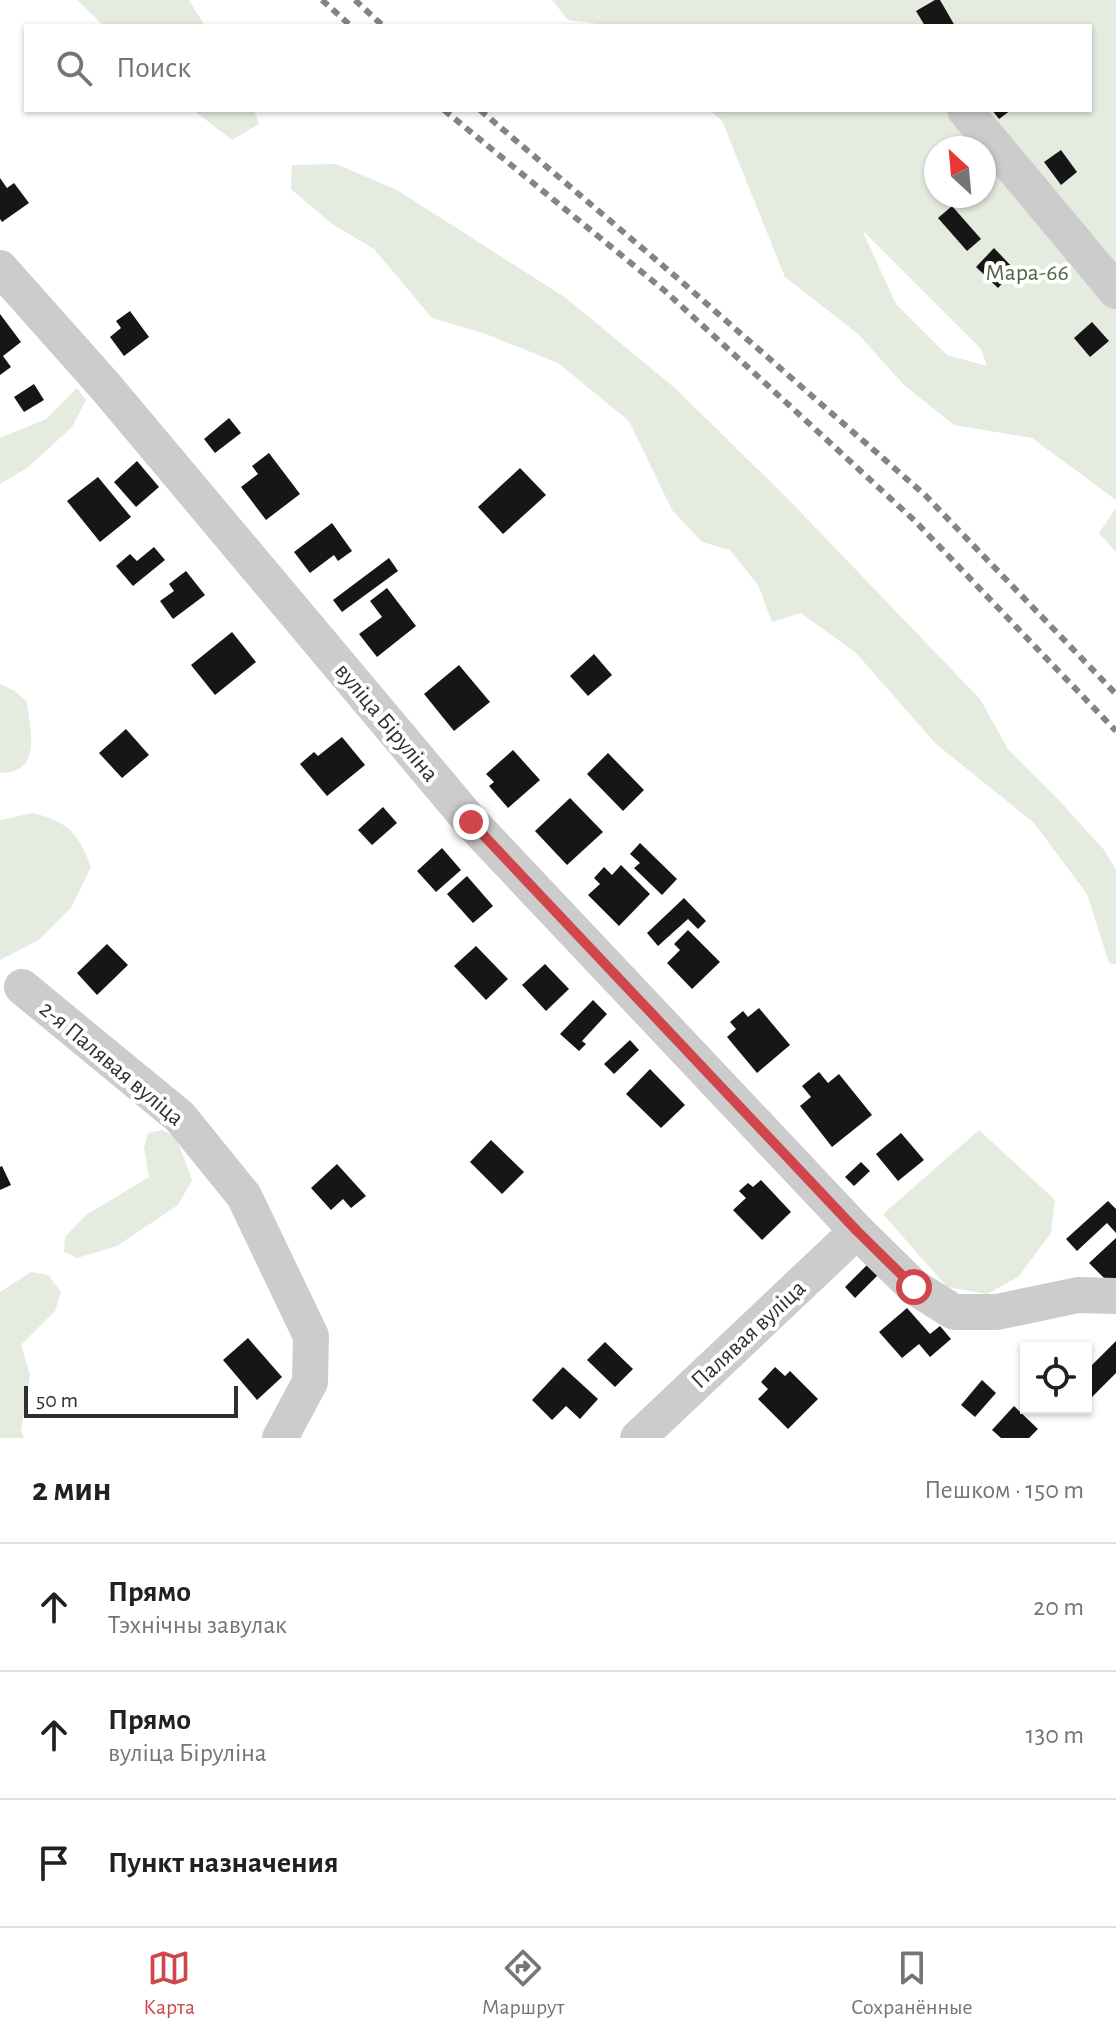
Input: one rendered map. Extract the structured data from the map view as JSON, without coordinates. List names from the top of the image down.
{
  "streets": {
    "street": ["вуліца Біруліна", "2-я Палявая вуліца", "Палявая вуліца"]
  },
  "crossings": [
    ["вуліца Біруліна", "Палявая вуліца"]
  ],
  "parks": ["Мара-66"],
  "scale_bar": "50 m",
  "north": "top left",
  "page": {
    "search": "Поиск",
    "scale": "50 m",
    "heading": ["2 мин", "Пешком · 150 m"],
    "list": [
      ["Прямо", "Тэхнічны завулак", "20 m"],
      ["Прямо", "вуліца Біруліна", "130 m"],
      "Пункт назначения"
    ],
    "nav": ["Карта", "Маршрут", "Сохранённые"]
  }
}
